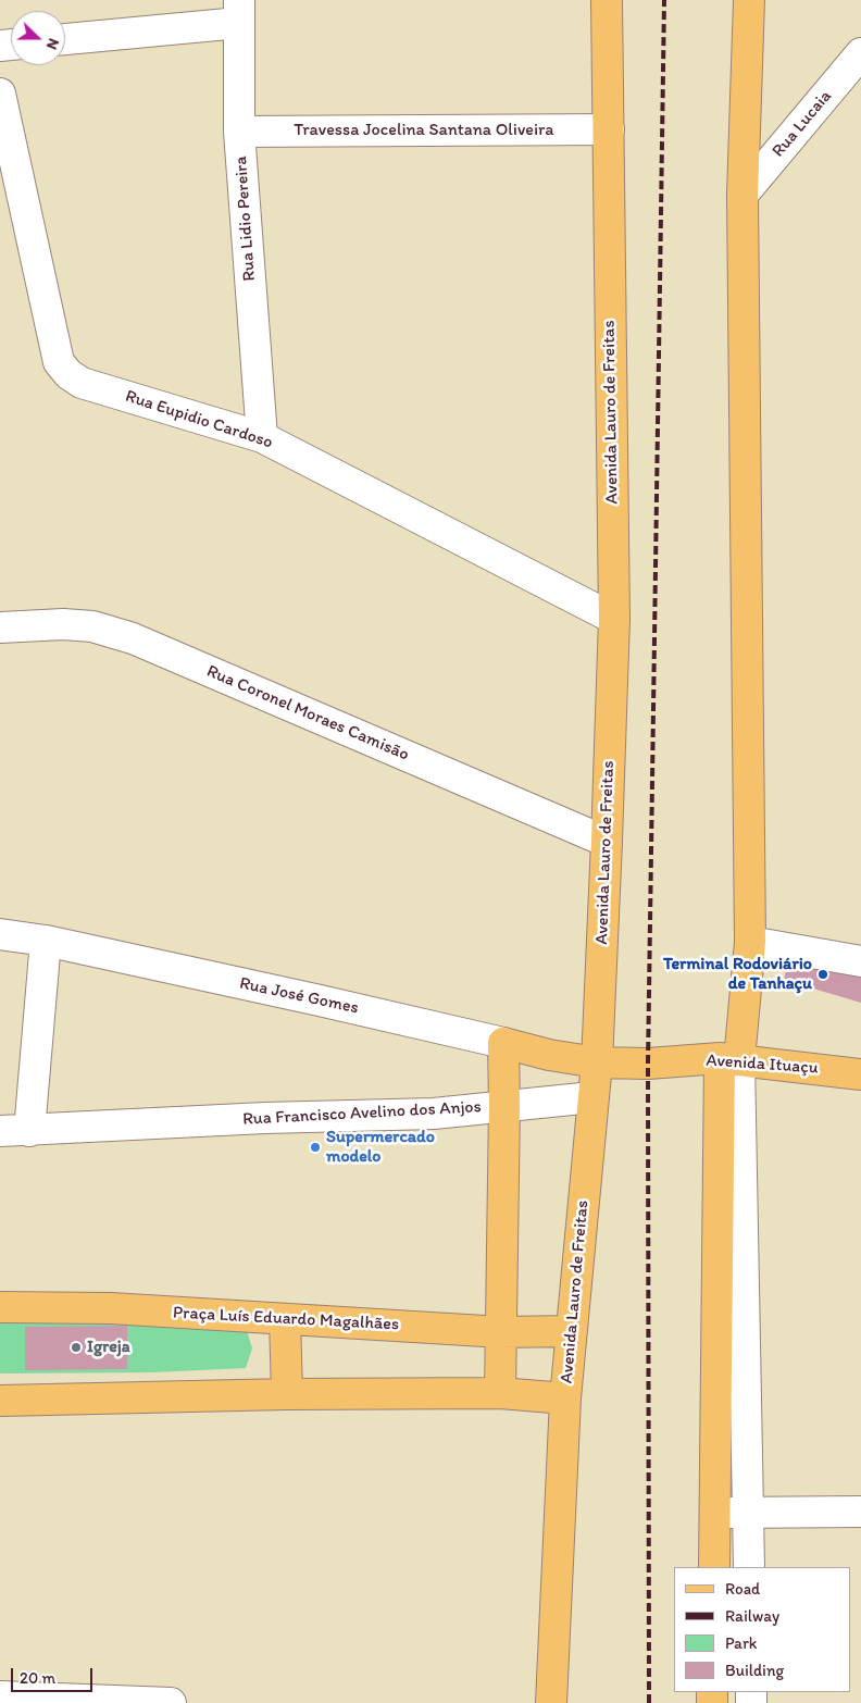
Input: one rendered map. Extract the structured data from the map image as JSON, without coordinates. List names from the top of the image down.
{
  "streets": {
    "main road": [
      "Avenida Lauro de Freitas",
      "Rua José Gomes",
      "Avenida Ituaçu",
      "Praça Luís Eduardo Magalhães"
    ],
    "street": [
      "Rua Lucaia",
      "Travessa Jocelina Santana Oliveira",
      "Rua Lidio Pereira",
      "Rua Eupidio Cardoso",
      "Rua Coronel Moraes Camisão",
      "Rua Francisco Avelino dos Anjos"
    ]
  },
  "crossings": [
    ["Travessa Jocelina Santana Oliveira", "Rua Lidio Pereira"],
    ["Travessa Jocelina Santana Oliveira", "Avenida Lauro de Freitas"],
    ["Rua Lidio Pereira", "Rua Eupidio Cardoso"],
    ["Avenida Lauro de Freitas", "Rua Eupidio Cardoso"],
    ["Avenida Lauro de Freitas", "Rua Coronel Moraes Camisão"],
    ["Avenida Lauro de Freitas", "Rua José Gomes"],
    ["Avenida Lauro de Freitas", "Avenida Ituaçu"],
    ["Avenida Lauro de Freitas", "Rua Francisco Avelino dos Anjos"],
    ["Avenida Lauro de Freitas", "Praça Luís Eduardo Magalhães"],
    ["Rua José Gomes", "Avenida Ituaçu"]
  ],
  "places": ["Terminal Rodoviário de Tanhaçu", "Supermercado modelo", "Igreja"],
  "legend": [
    "Road",
    "Railway",
    "Park",
    "Building"
  ],
  "scale_bar": "20 m",
  "north": "right"
}
